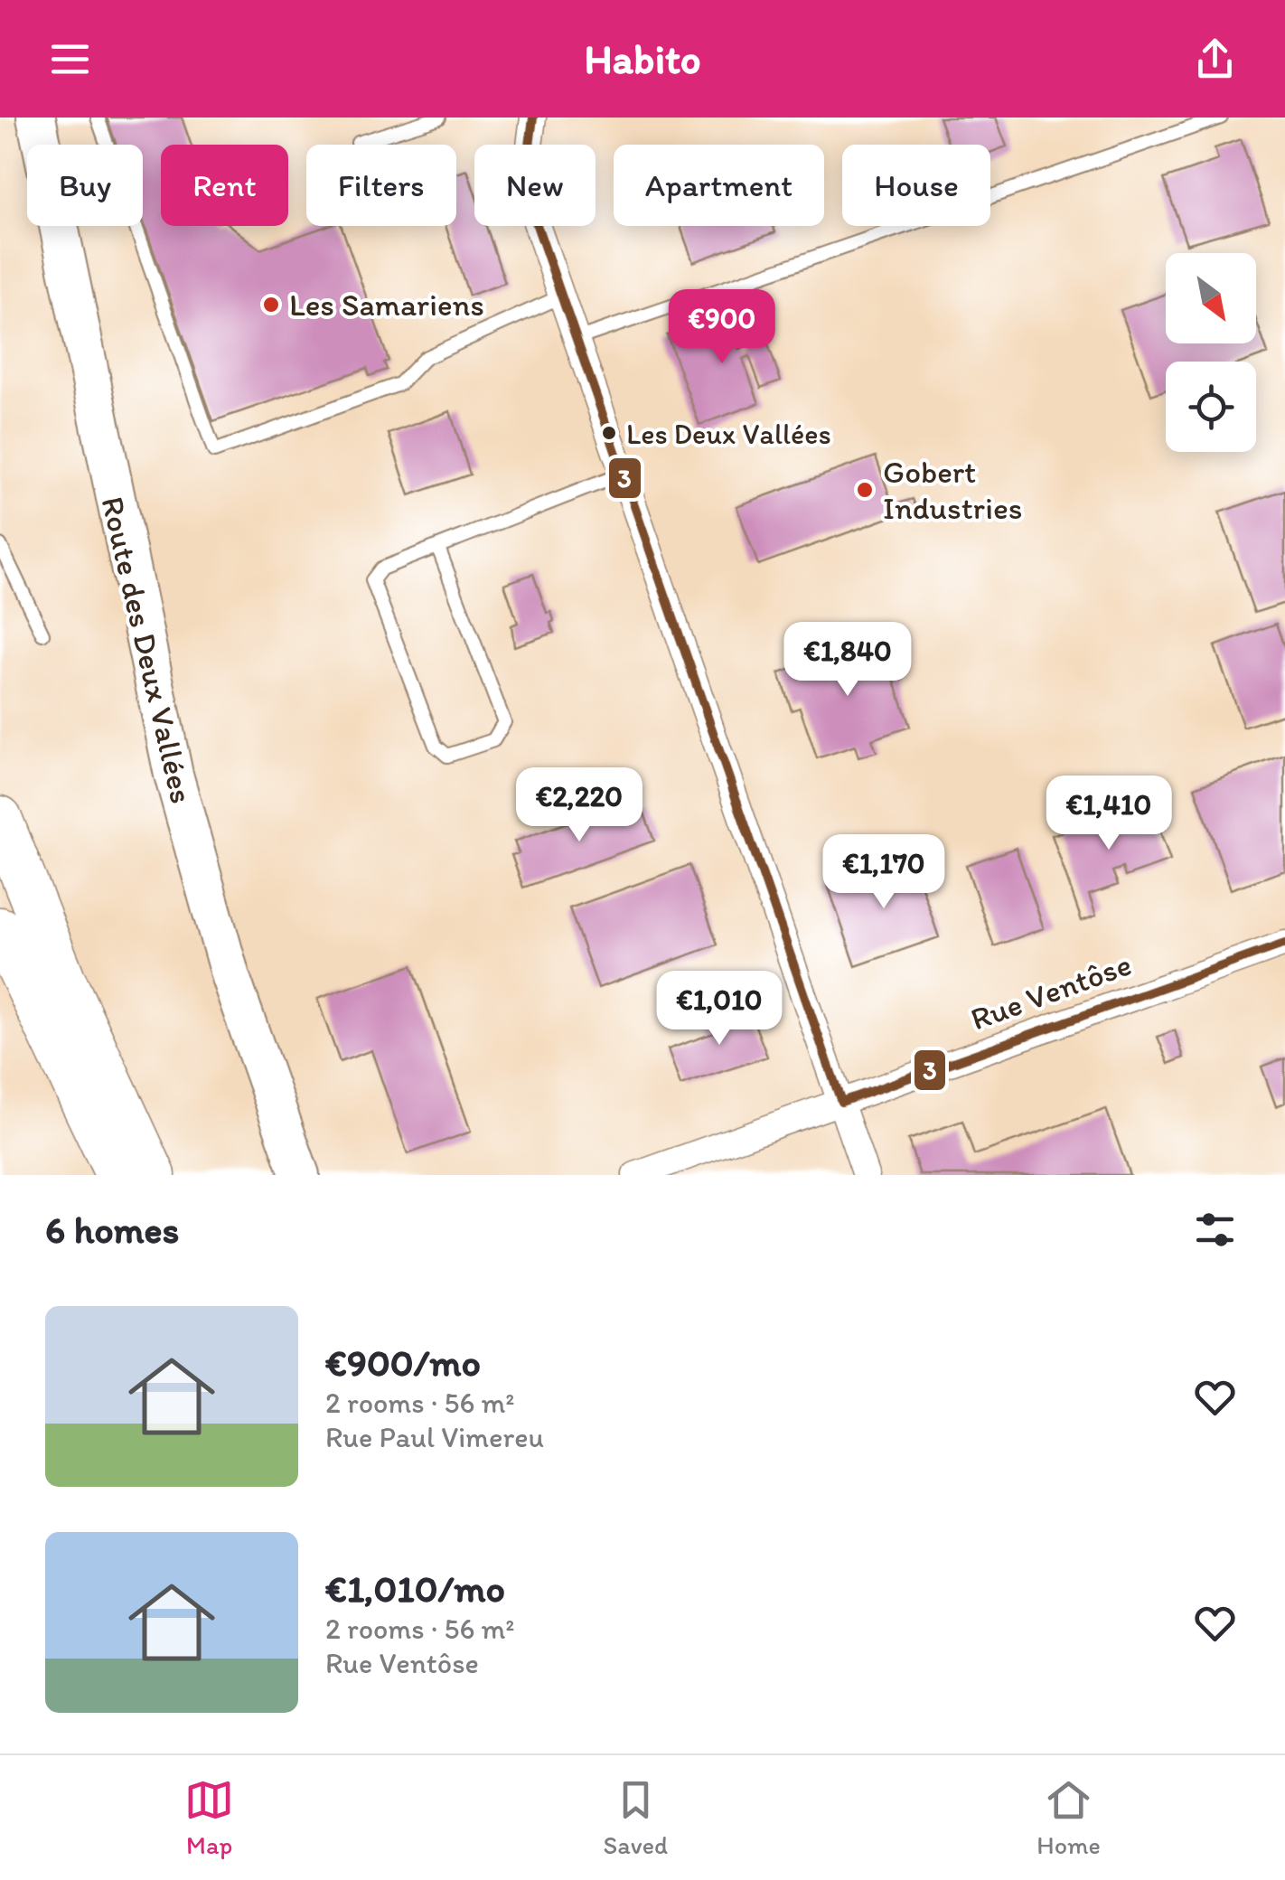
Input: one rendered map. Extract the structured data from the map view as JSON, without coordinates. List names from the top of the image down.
{
  "streets": {
    "main road": ["Route des Deux Vallées"],
    "street": ["Rue Ventôse"]
  },
  "places": ["Les Samariens", "Les Deux Vallées", "Gobert Industries"],
  "lines": ["transit line 3"],
  "north": "bottom right",
  "page": {
    "header": "Habito",
    "chip": [
      "Buy",
      "Rent",
      "Filters",
      "New",
      "Apartment",
      "House"
    ],
    "price": [
      "€900",
      "€1,840",
      "€2,220",
      "€1,410",
      "€1,170",
      "€1,010"
    ],
    "heading": "6 homes",
    "list": [
      {
        "name": "€900/mo",
        "note": "2 rooms · 56 m² · Rue Paul Vimereu"
      },
      {
        "name": "€1,010/mo",
        "note": "2 rooms · 56 m² · Rue Ventôse"
      }
    ],
    "tabs": ["Map", "Saved", "Home"]
  }
}
